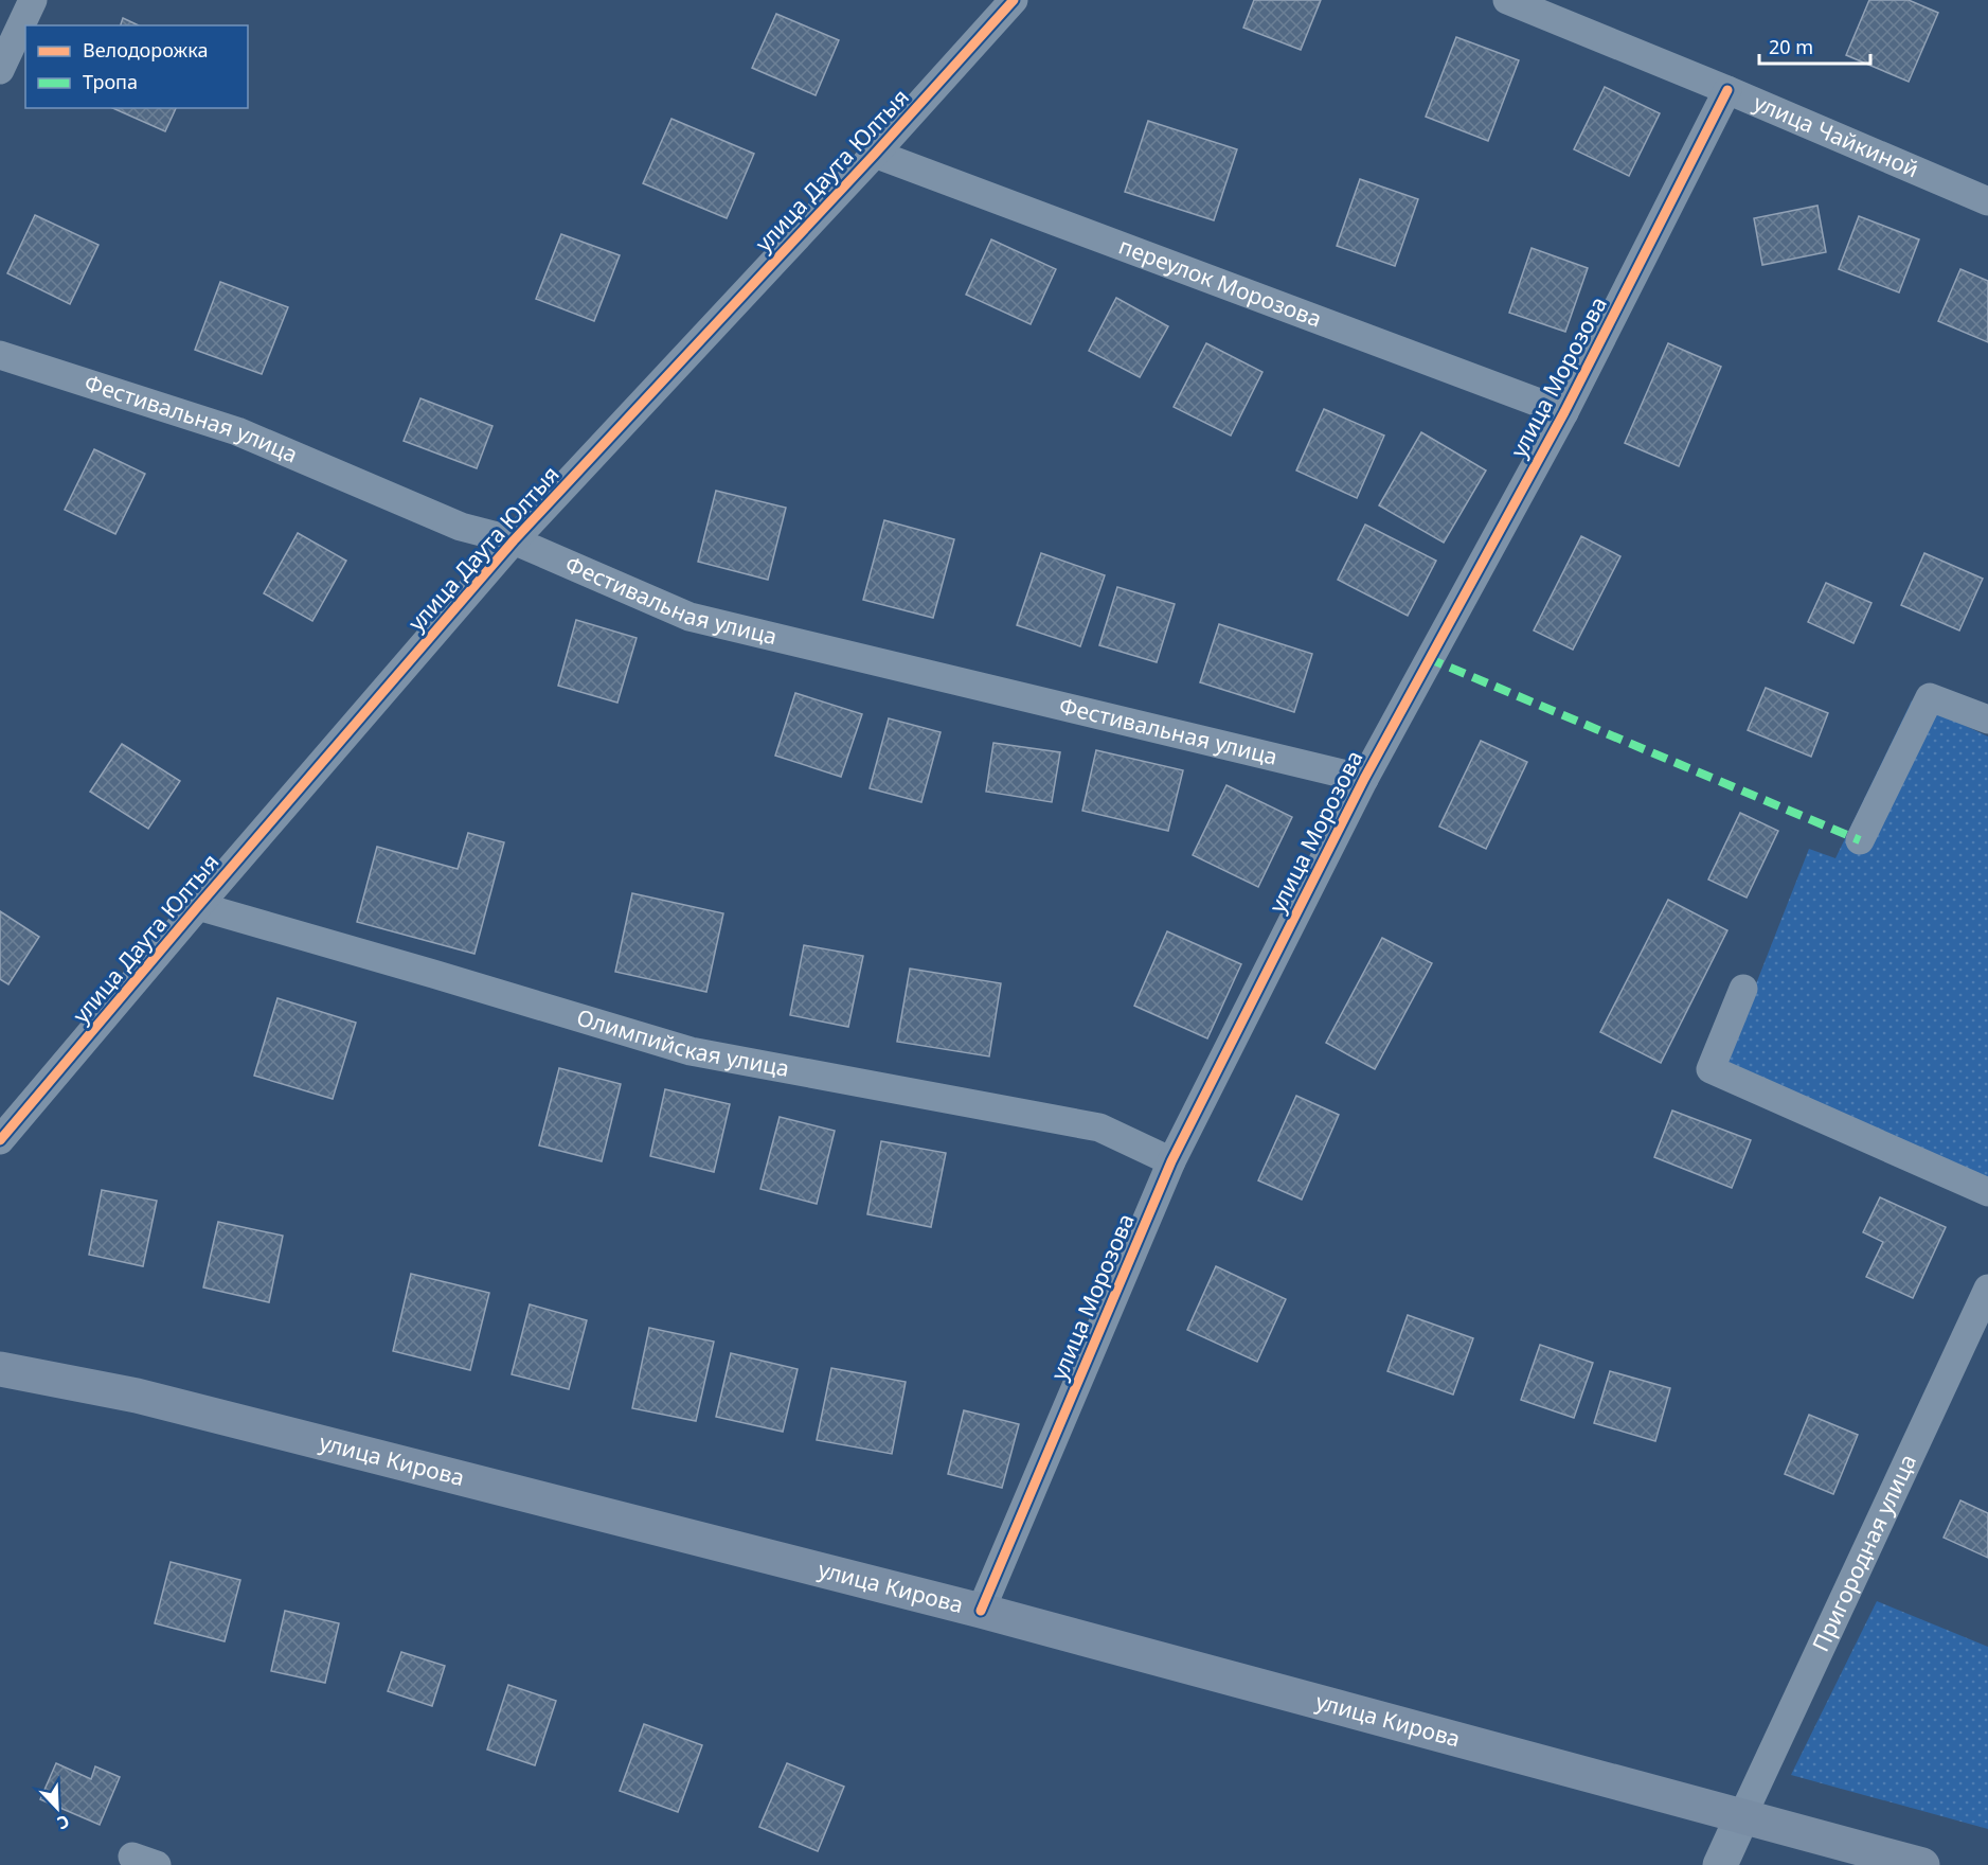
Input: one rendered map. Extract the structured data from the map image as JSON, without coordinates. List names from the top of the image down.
{
  "streets": {
    "main road": ["улица Кирова"],
    "street": [
      "улица Чайкиной",
      "улица Даута Юлтыя",
      "переулок Морозова",
      "улица Морозова",
      "Фестивальная улица",
      "Олимпийская улица",
      "Пригородная улица"
    ]
  },
  "crossings": [
    ["улица Чайкиной", "улица Морозова"],
    ["улица Даута Юлтыя", "переулок Морозова"],
    ["улица Даута Юлтыя", "Фестивальная улица"],
    ["улица Даута Юлтыя", "Олимпийская улица"],
    ["переулок Морозова", "улица Морозова"],
    ["улица Морозова", "Фестивальная улица"],
    ["улица Морозова", "Олимпийская улица"],
    ["улица Морозова", "улица Кирова"],
    ["улица Кирова", "Пригородная улица"]
  ],
  "legend": ["Велодорожка", "Тропа"],
  "scale_bar": "20 m",
  "north": "bottom right"
}
